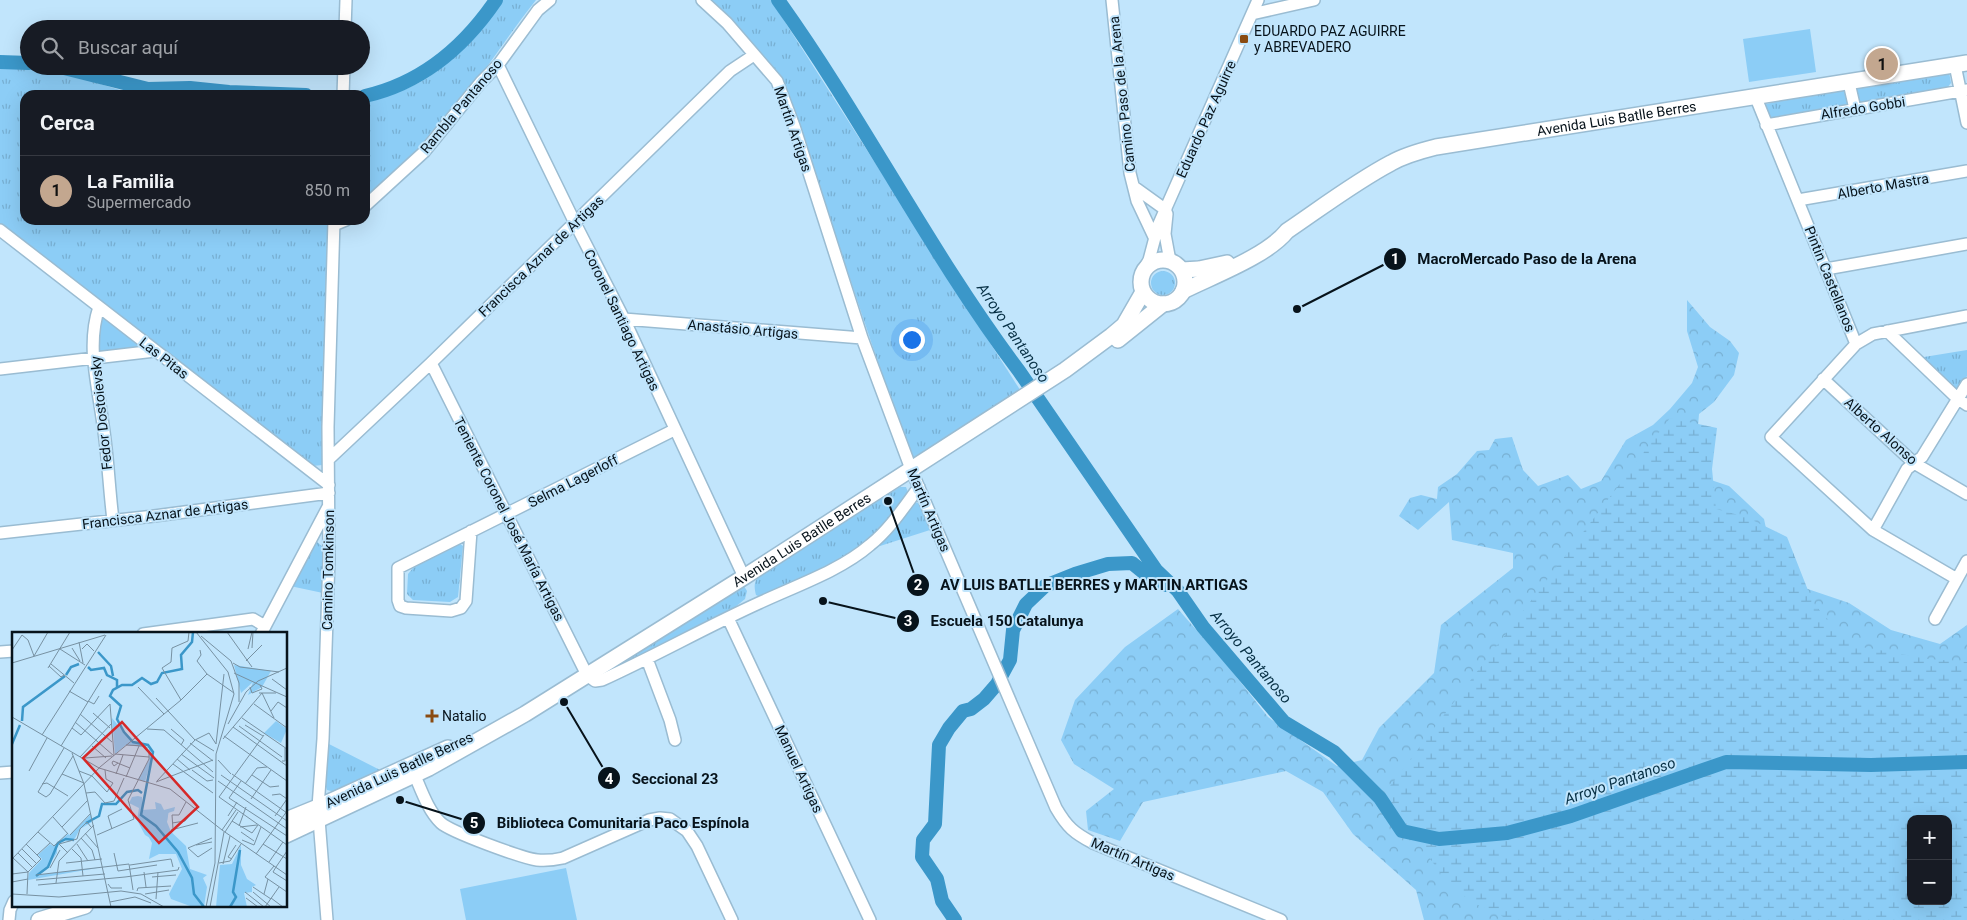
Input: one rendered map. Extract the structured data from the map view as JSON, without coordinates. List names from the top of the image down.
{
  "streets": {
    "main road": ["Avenida Luis Batlle Berres"],
    "street": [
      "Camino Paso de la Arena",
      "Rambla Pantanoso",
      "Alfredo Gobbi",
      "Eduardo Paz Aguirre",
      "Martín Artigas",
      "Alberto Mastra",
      "Francisca Aznar de Artigas",
      "Pintin Castellanos",
      "Coronel Santiago Artigas",
      "Anastásio Artigas",
      "Las Pitas",
      "Fedor Dostoievsky",
      "Alberto Alonso",
      "Selma Lagerloff",
      "Teniente Coronel José María Artigas",
      "Camino Tomkinson",
      "Manuel Artigas"
    ]
  },
  "crossings": [
    ["Camino Paso de la Arena", "Eduardo Paz Aguirre"],
    ["Rambla Pantanoso", "Coronel Santiago Artigas"],
    ["Alfredo Gobbi", "Pintin Castellanos"],
    ["Avenida Luis Batlle Berres", "Martín Artigas"],
    ["Avenida Luis Batlle Berres", "Pintin Castellanos"],
    ["Avenida Luis Batlle Berres", "Coronel Santiago Artigas"],
    ["Avenida Luis Batlle Berres", "Teniente Coronel José María Artigas"],
    ["Avenida Luis Batlle Berres", "Camino Tomkinson"],
    ["Avenida Luis Batlle Berres", "Manuel Artigas"],
    ["Martín Artigas", "Francisca Aznar de Artigas"],
    ["Martín Artigas", "Anastásio Artigas"],
    ["Alberto Mastra", "Pintin Castellanos"],
    ["Francisca Aznar de Artigas", "Coronel Santiago Artigas"],
    ["Francisca Aznar de Artigas", "Las Pitas"],
    ["Francisca Aznar de Artigas", "Fedor Dostoievsky"],
    ["Francisca Aznar de Artigas", "Teniente Coronel José María Artigas"],
    ["Francisca Aznar de Artigas", "Camino Tomkinson"],
    ["Pintin Castellanos", "Alberto Alonso"],
    ["Coronel Santiago Artigas", "Anastásio Artigas"],
    ["Coronel Santiago Artigas", "Selma Lagerloff"],
    ["Las Pitas", "Fedor Dostoievsky"],
    ["Las Pitas", "Camino Tomkinson"],
    ["Selma Lagerloff", "Teniente Coronel José María Artigas"]
  ],
  "water": ["Arroyo Pantanoso"],
  "places": {
    "transit": ["EDUARDO PAZ AGUIRRE y ABREVADERO"],
    "other": [
      "MacroMercado Paso de la Arena",
      "AV LUIS BATLLE BERRES y MARTIN ARTIGAS",
      "Escuela 150 Catalunya",
      "Seccional 23",
      "Biblioteca Comunitaria Paco Espínola"
    ],
    "health": ["Natalio"]
  },
  "page": {
    "search": "Buscar aquí",
    "pins": "1",
    "heading": "Cerca",
    "list": [
      {
        "mark": "1",
        "name": "La Familia",
        "note": "Supermercado",
        "value": "850 m"
      }
    ],
    "map_buttons": ["+", "−"]
  }
}
